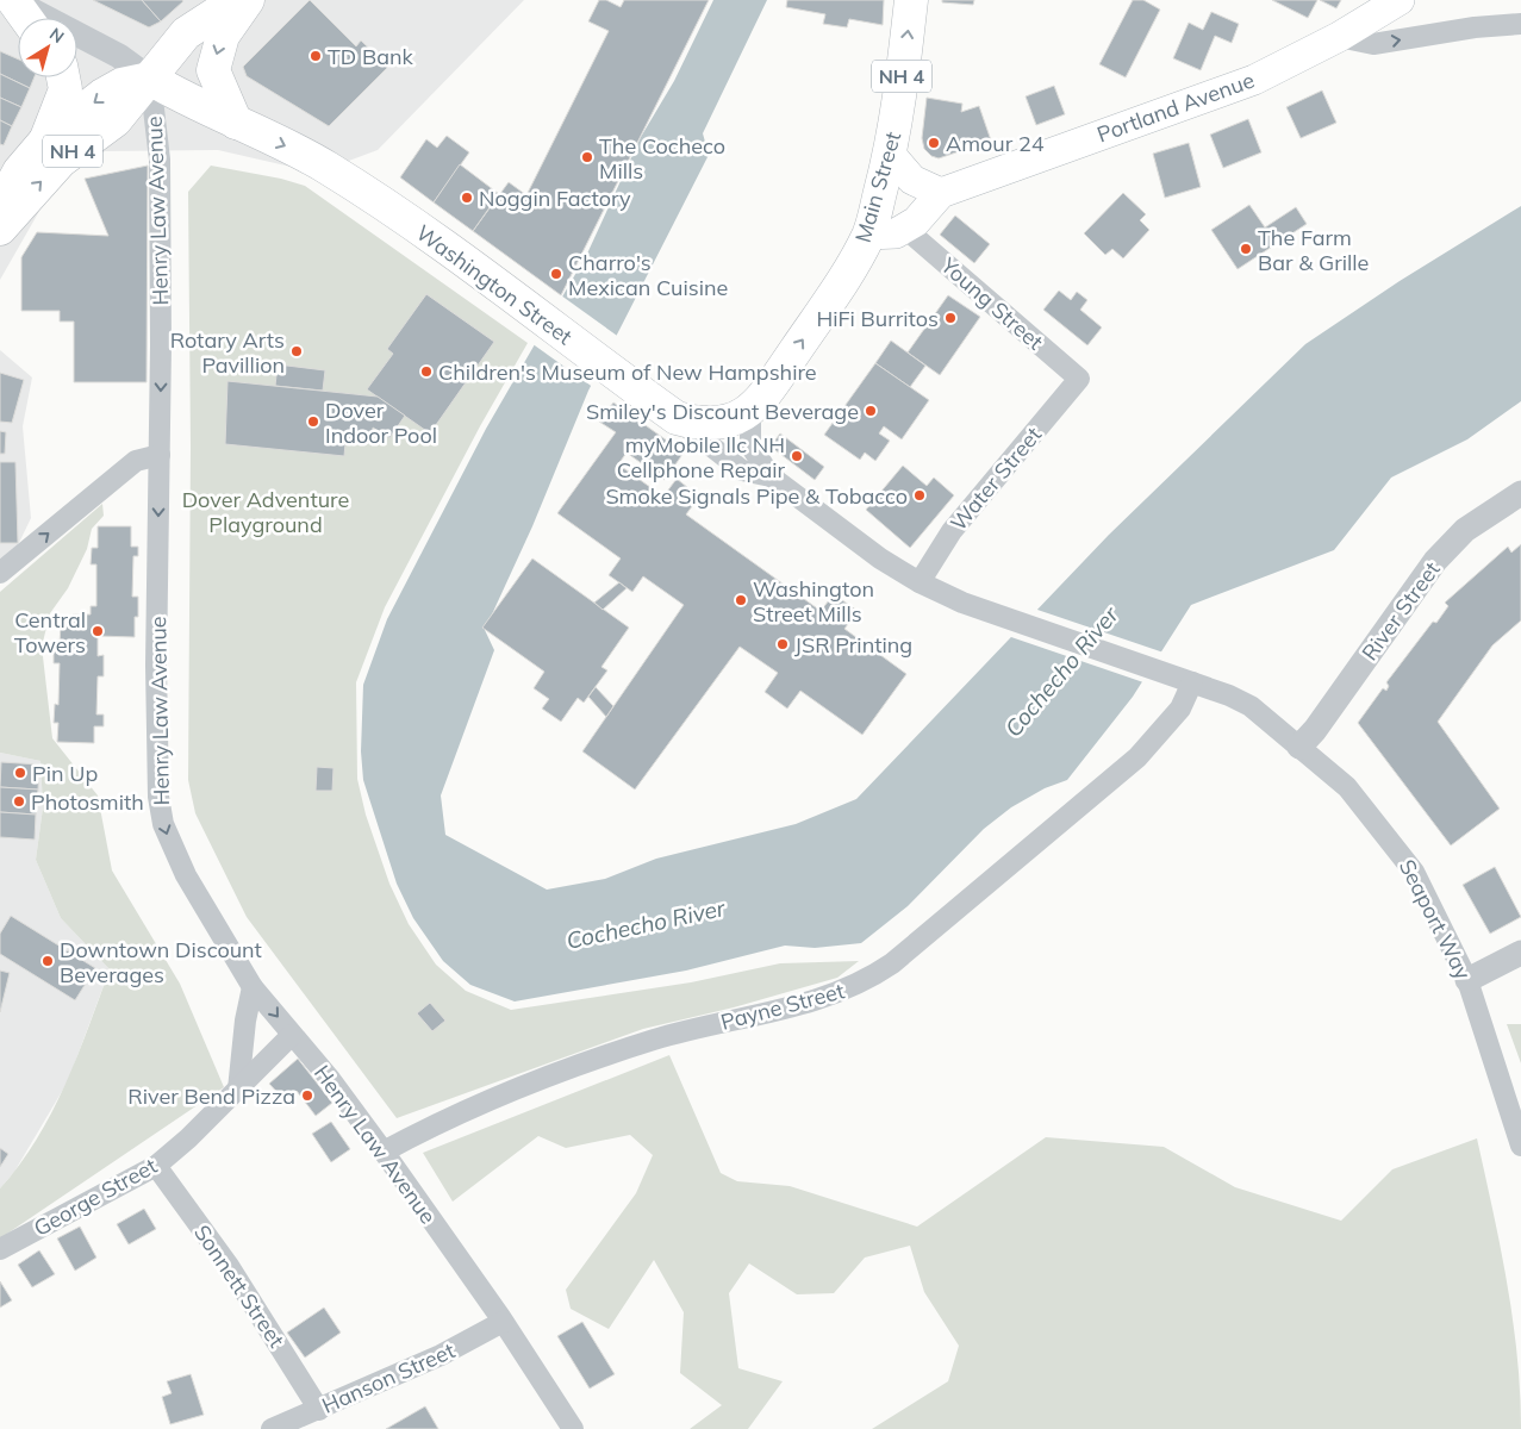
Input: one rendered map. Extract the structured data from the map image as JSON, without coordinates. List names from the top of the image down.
{
  "streets": {
    "main road": [
      "NH 4",
      "Portland Avenue",
      "Main Street",
      "Washington Street"
    ],
    "street": [
      "Henry Law Avenue",
      "Young Street",
      "Water Street",
      "River Street",
      "Seaport Way",
      "Payne Street",
      "George Street",
      "Sonnett Street",
      "Hanson Street"
    ]
  },
  "crossings": [
    ["NH 4", "Henry Law Avenue"],
    ["NH 4", "Washington Street"],
    ["Portland Avenue", "Young Street"],
    ["Henry Law Avenue", "Washington Street"],
    ["Henry Law Avenue", "Payne Street"],
    ["Henry Law Avenue", "George Street"],
    ["Henry Law Avenue", "Hanson Street"],
    ["Washington Street", "Water Street"],
    ["Washington Street", "Seaport Way"],
    ["Washington Street", "Payne Street"],
    ["Young Street", "Water Street"],
    ["River Street", "Seaport Way"],
    ["Seaport Way", "Payne Street"],
    ["George Street", "Sonnett Street"],
    ["Sonnett Street", "Hanson Street"]
  ],
  "one_way": ["Main Street", "Henry Law Avenue", "Washington Street"],
  "water": ["Cochecho River"],
  "parks": ["Dover Adventure Playground"],
  "places": [
    "TD Bank",
    "Amour 24",
    "The Cocheco Mills",
    "Noggin Factory",
    "The Farm Bar & Grille",
    "Charro's Mexican Cuisine",
    "HiFi Burritos",
    "Rotary Arts Pavillion",
    "Children's Museum of New Hampshire",
    "Smiley's Discount Beverage",
    "Dover Indoor Pool",
    "myMobile llc NH Cellphone Repair",
    "Smoke Signals Pipe & Tobacco",
    "Washington Street Mills",
    "Central Towers",
    "JSR Printing",
    "Pin Up",
    "Photosmith",
    "Downtown Discount Beverages",
    "River Bend Pizza"
  ],
  "north": "top right"
}
